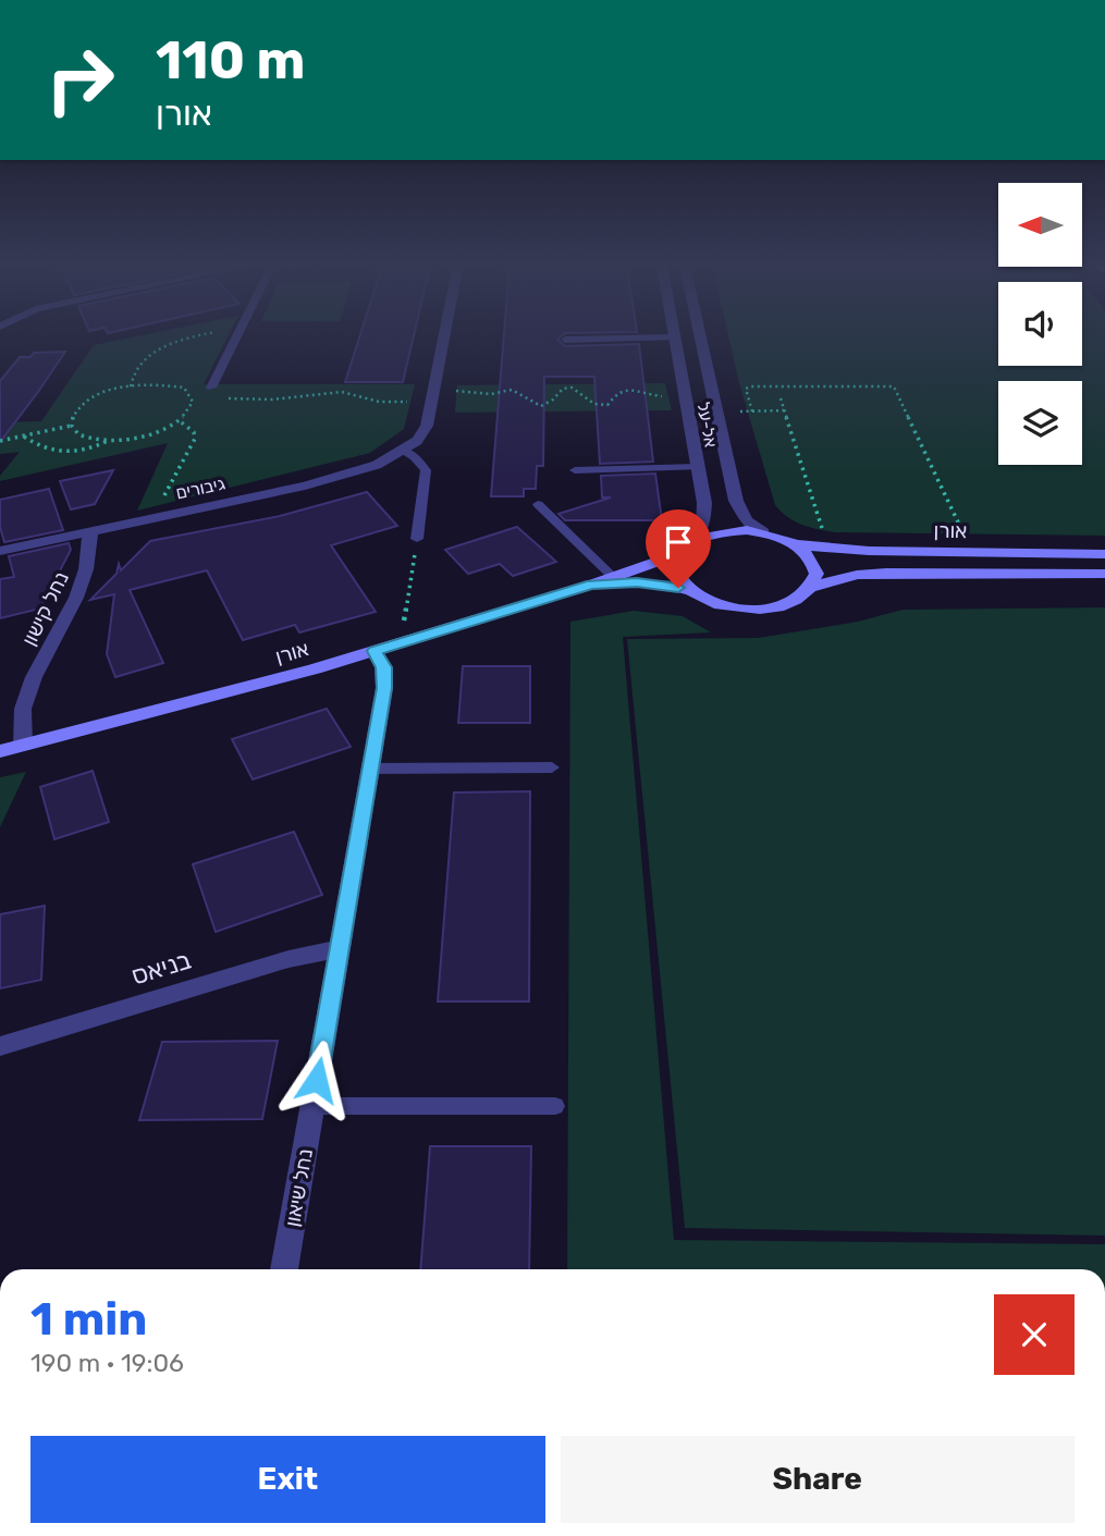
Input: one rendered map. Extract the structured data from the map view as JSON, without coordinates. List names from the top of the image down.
{
  "streets": {
    "street": [
      "אל-על",
      "גיבורים",
      "אורן",
      "נחל קישון",
      "בניאס",
      "נחל שיאון"
    ]
  },
  "crossings": [
    ["אל-על", "אורן"],
    ["גיבורים", "נחל קישון"],
    ["אורן", "נחל קישון"],
    ["אורן", "נחל שיאון"],
    ["בניאס", "נחל שיאון"]
  ],
  "north": "left",
  "page": {
    "turn": ["110 m", "אורן"],
    "heading": ["1 min", "190 m · 19:06"],
    "buttons": ["Exit", "Share"]
  }
}
